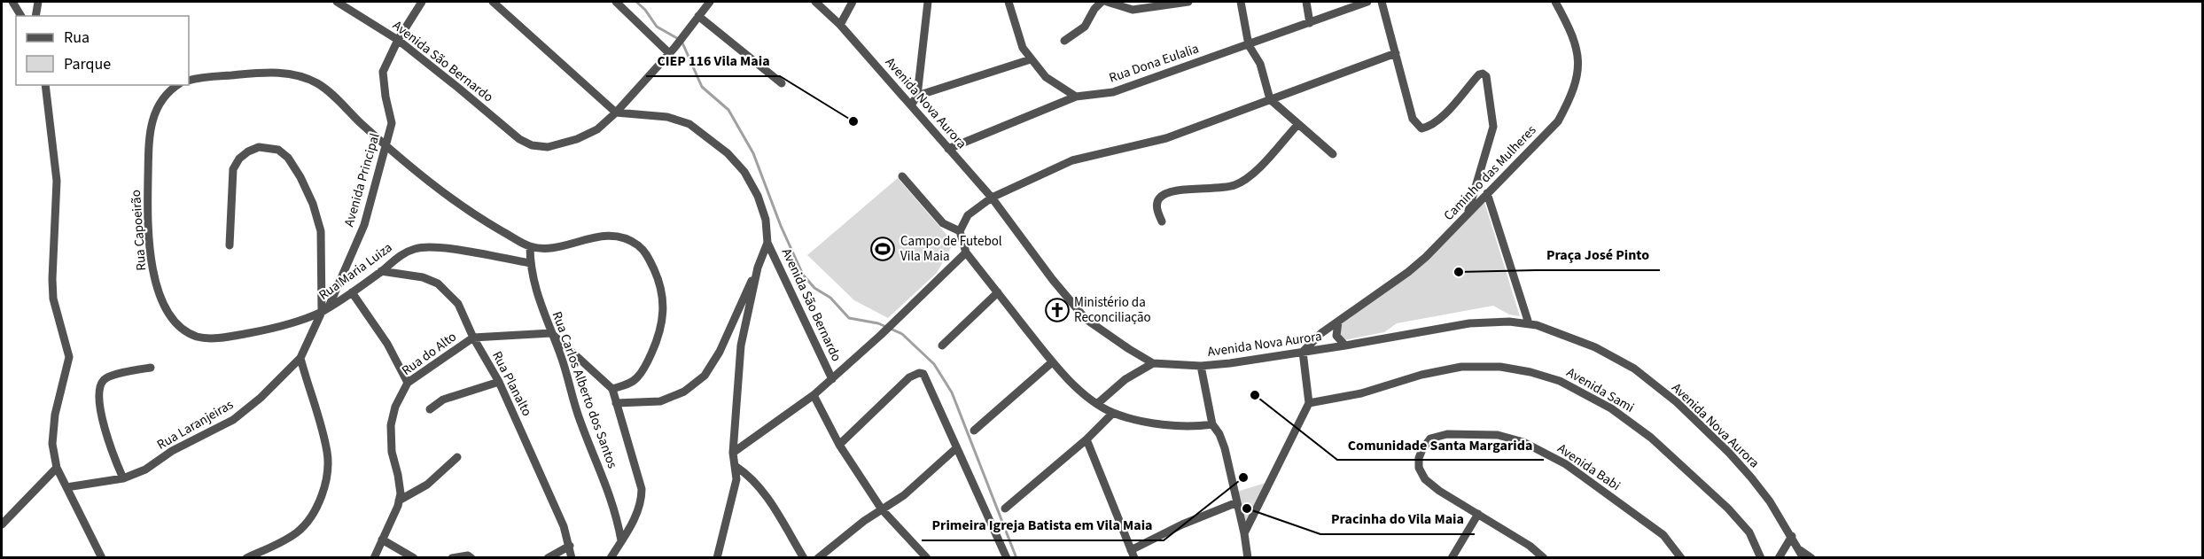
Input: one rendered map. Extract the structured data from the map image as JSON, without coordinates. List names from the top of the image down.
{
  "streets": {
    "street": [
      "Avenida São Bernardo",
      "Rua Dona Eulalia",
      "Avenida Nova Aurora",
      "Caminho das Mulheres",
      "Avenida Principal",
      "Rua Capoeirão",
      "Rua Maria Luiza",
      "Rua do Alto",
      "Rua Planalto",
      "Rua Carlos Alberto dos Santos",
      "Avenida Sami",
      "Rua Laranjeiras",
      "Avenida Babi"
    ]
  },
  "crossings": [
    ["Avenida São Bernardo", "Avenida Principal"],
    ["Rua Dona Eulalia", "Avenida Nova Aurora"],
    ["Avenida Nova Aurora", "Caminho das Mulheres"],
    ["Avenida Principal", "Rua Capoeirão"],
    ["Avenida Principal", "Rua Maria Luiza"],
    ["Avenida Principal", "Rua Laranjeiras"],
    ["Rua Capoeirão", "Rua Maria Luiza"],
    ["Rua Capoeirão", "Rua Laranjeiras"],
    ["Rua Maria Luiza", "Rua do Alto"],
    ["Rua Maria Luiza", "Rua Planalto"],
    ["Rua Maria Luiza", "Rua Carlos Alberto dos Santos"],
    ["Rua Maria Luiza", "Rua Laranjeiras"],
    ["Rua do Alto", "Rua Planalto"],
    ["Rua do Alto", "Rua Carlos Alberto dos Santos"]
  ],
  "places": {
    "other": [
      "CIEP 116 Vila Maia",
      "Praça José Pinto",
      "Comunidade Santa Margarida",
      "Primeira Igreja Batista em Vila Maia",
      "Pracinha do Vila Maia"
    ],
    "sports": ["Campo de Futebol Vila Maia"],
    "church": ["Ministério da Reconciliação"]
  },
  "legend": ["Rua", "Parque"]
}
